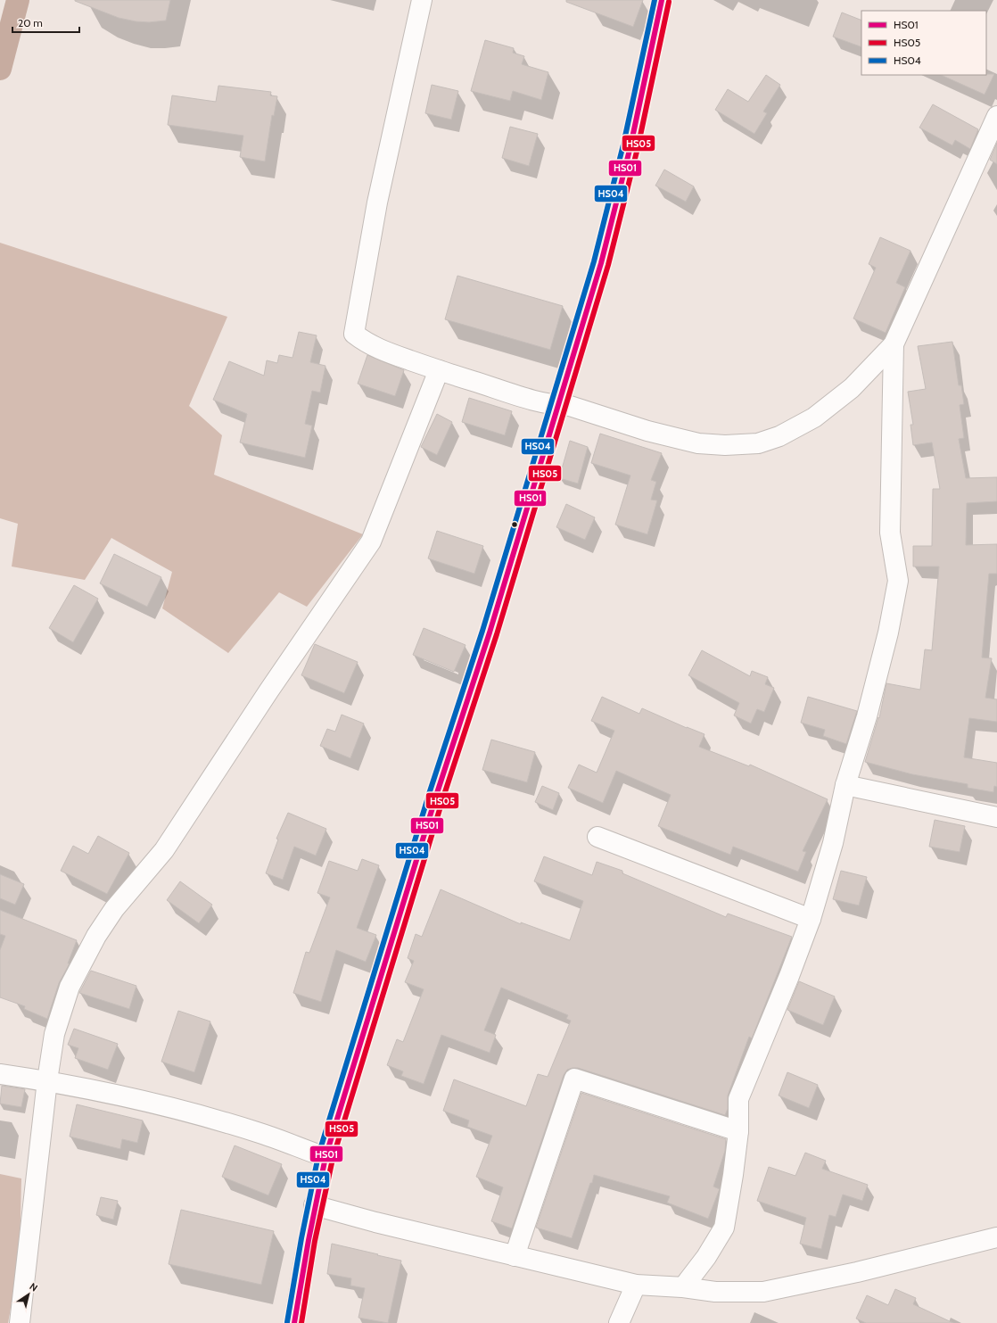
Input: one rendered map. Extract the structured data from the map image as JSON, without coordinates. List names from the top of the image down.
{
  "lines": ["transit line HS01", "transit line HS04", "transit line HS05"],
  "legend": ["HS01", "HS05", "HS04"],
  "scale_bar": "20 m",
  "north": "top right"
}
